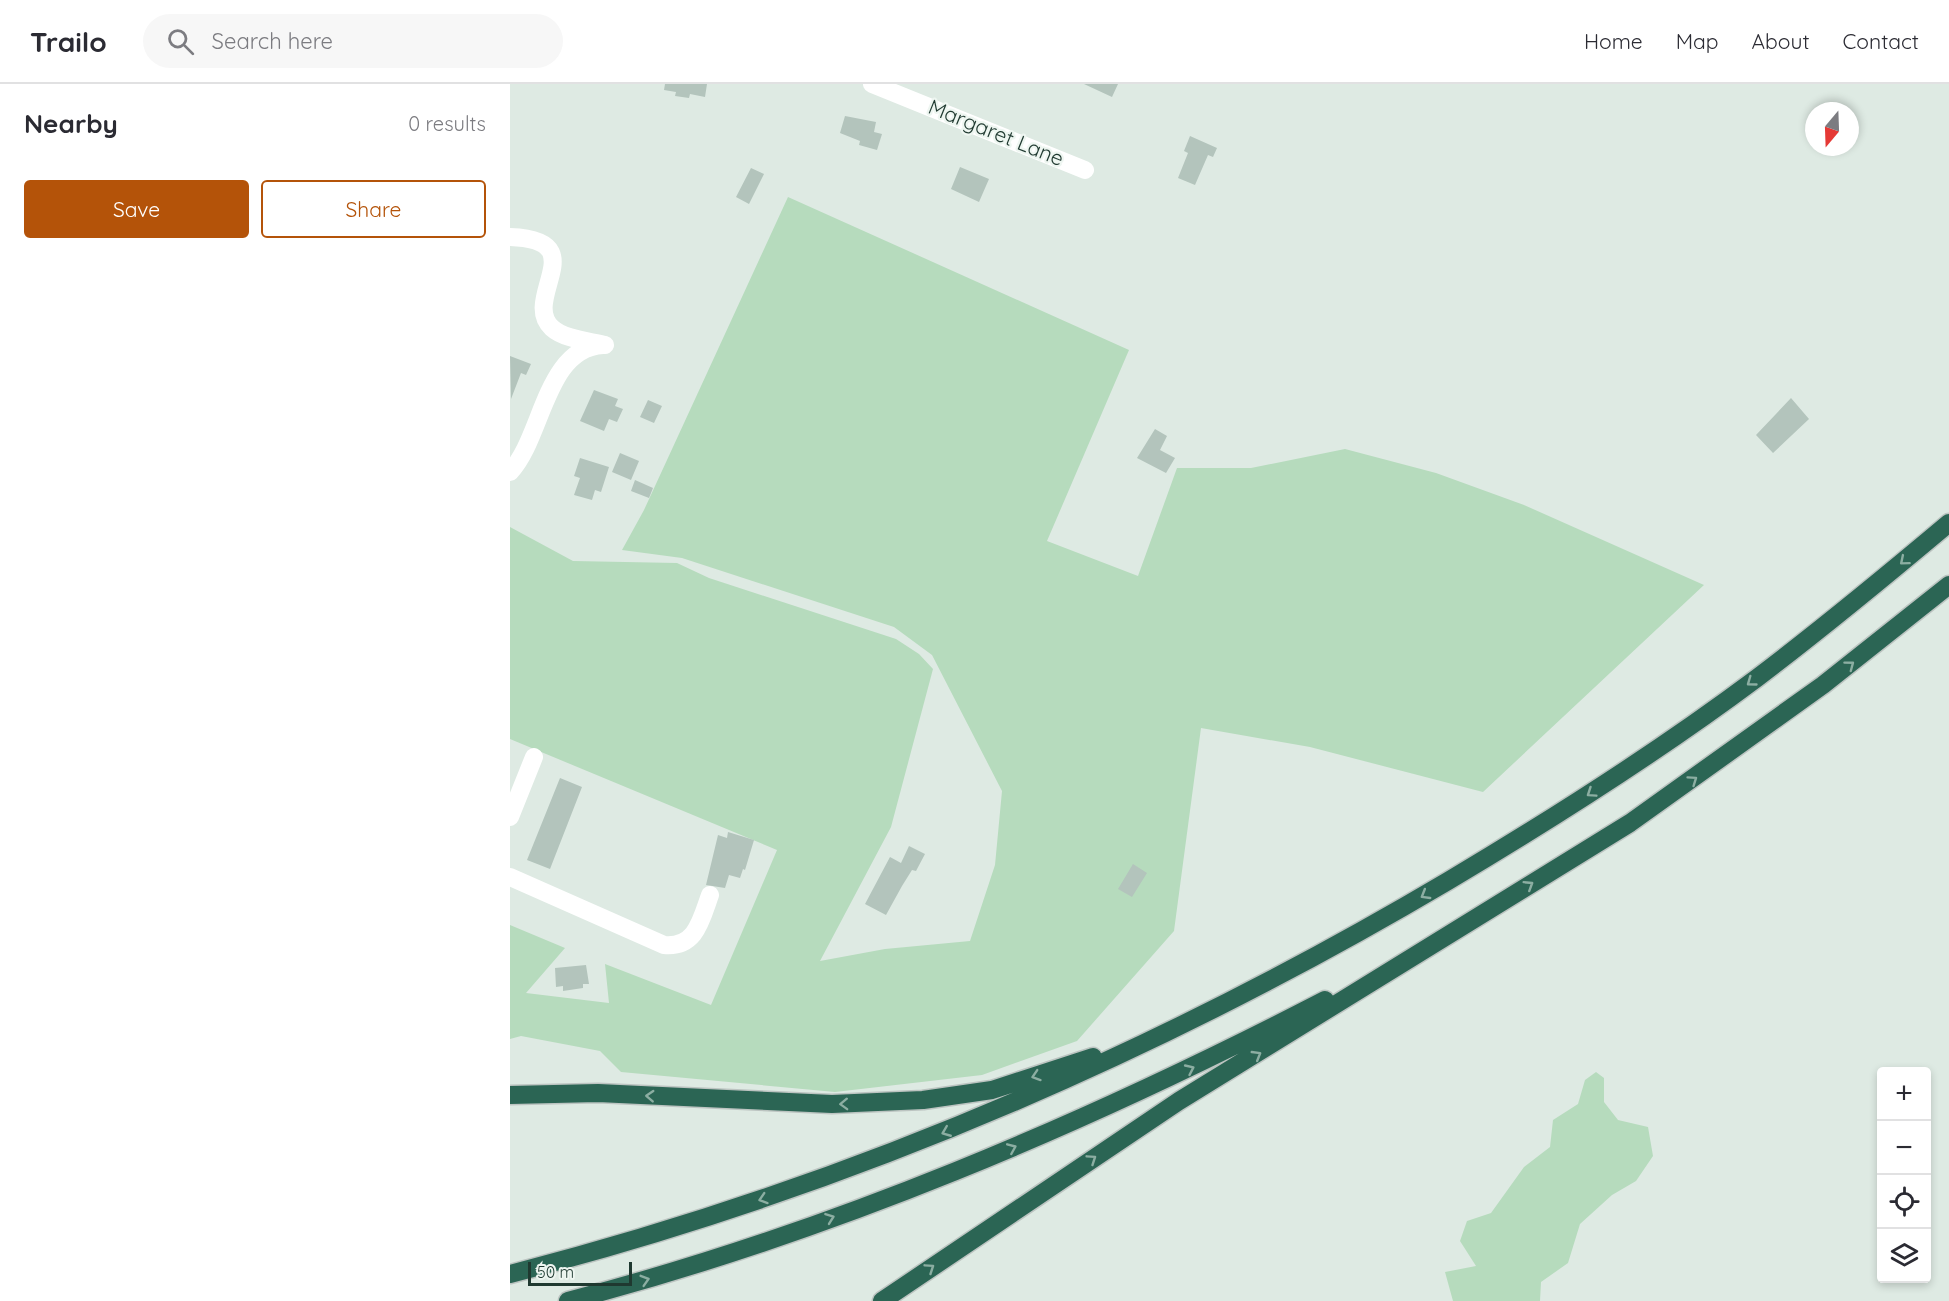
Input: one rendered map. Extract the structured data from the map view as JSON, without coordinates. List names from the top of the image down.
{
  "streets": {
    "street": ["Margaret Lane"]
  },
  "scale_bar": "50 m",
  "north": "bottom",
  "page": {
    "header": "Trailo",
    "search": "Search here",
    "nav": [
      "Home",
      "Map",
      "About",
      "Contact"
    ],
    "heading": ["Nearby", "0 results"],
    "buttons": ["Save", "Share"],
    "map_buttons": ["+", "−"],
    "scale": "50 m"
  }
}
